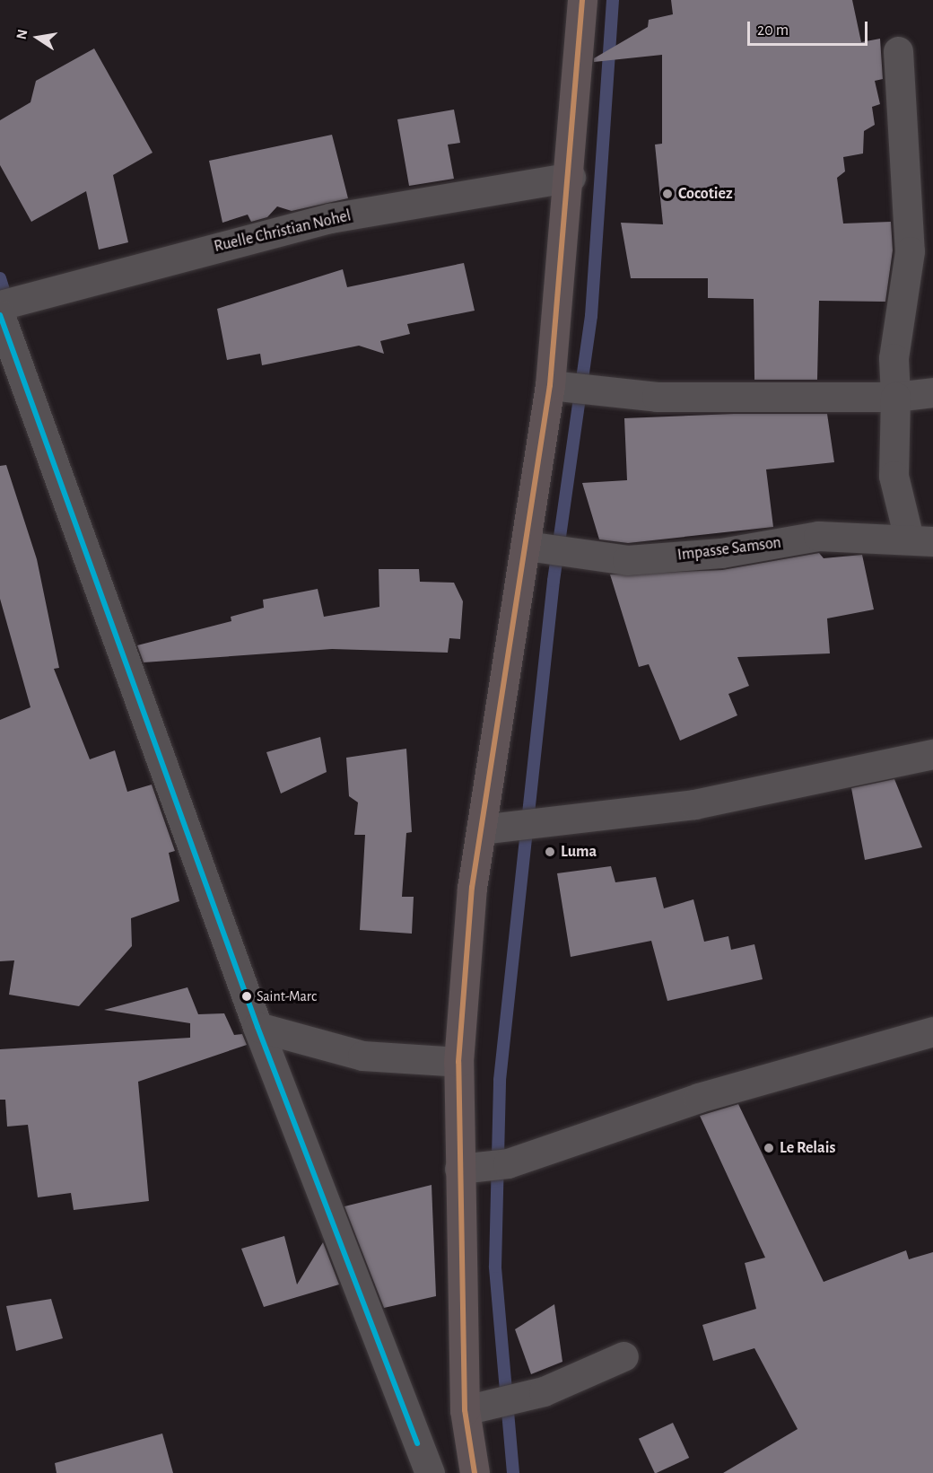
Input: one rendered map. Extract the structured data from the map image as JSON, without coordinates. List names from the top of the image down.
{
  "streets": {
    "street": ["Ruelle Christian Nohel", "Impasse Samson"]
  },
  "places": [
    "Cocotiez",
    "Luma",
    "Saint-Marc",
    "Le Relais"
  ],
  "scale_bar": "20 m",
  "north": "left"
}
